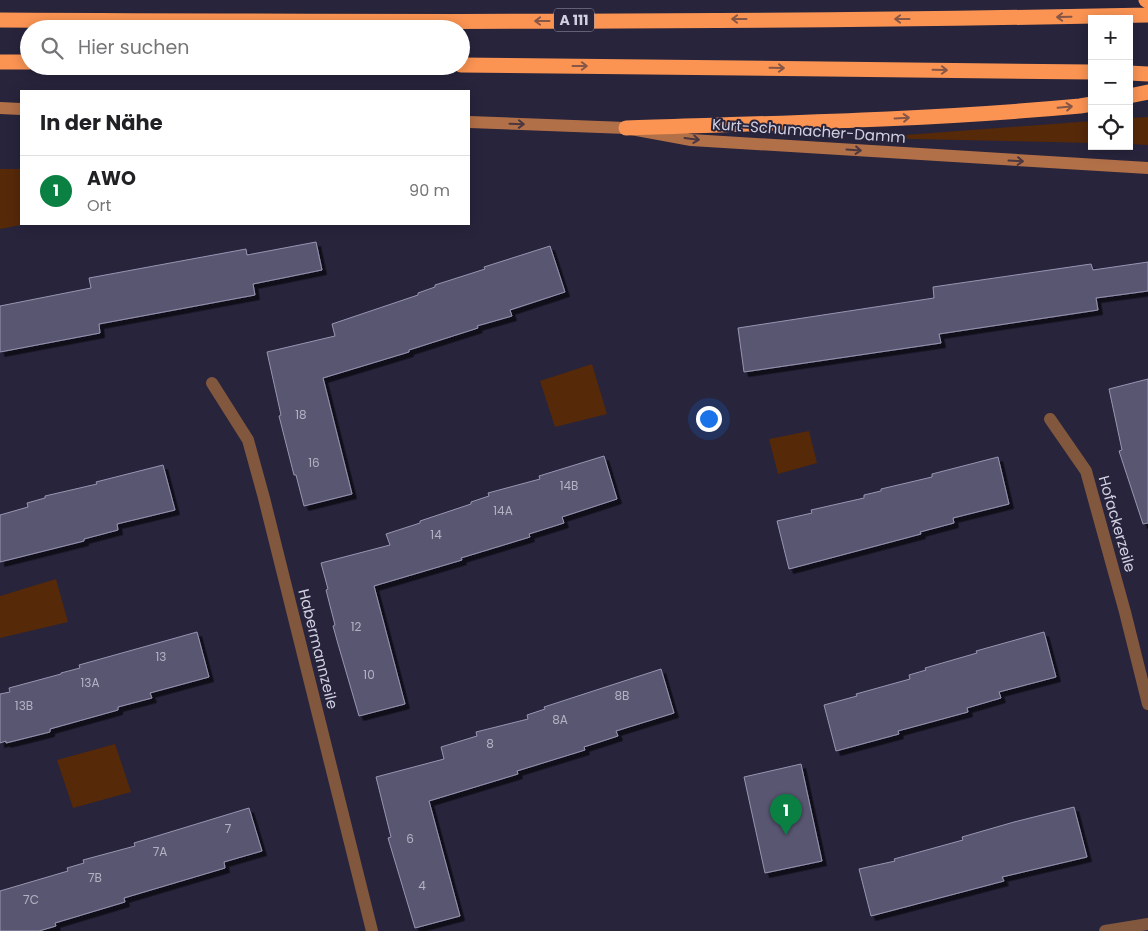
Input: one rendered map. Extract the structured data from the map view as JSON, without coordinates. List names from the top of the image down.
{
  "streets": {
    "highway": ["A 111"],
    "main road": ["Kurt-Schumacher-Damm"],
    "street": ["Hofackerzeile", "Habermannzeile"]
  },
  "one_way": ["Kurt-Schumacher-Damm"],
  "house_numbers": [
    "18",
    "16",
    "14B",
    "14A",
    "14",
    "12",
    "13",
    "10",
    "13A",
    "8B",
    "13B",
    "8A",
    "8",
    "7",
    "6",
    "7A",
    "7B",
    "4",
    "7C"
  ],
  "page": {
    "map_buttons": ["+", "−"],
    "search": "Hier suchen",
    "heading": "In der Nähe",
    "list": [
      {
        "mark": "1",
        "name": "AWO",
        "note": "Ort",
        "value": "90 m"
      }
    ],
    "pins": "1"
  }
}
